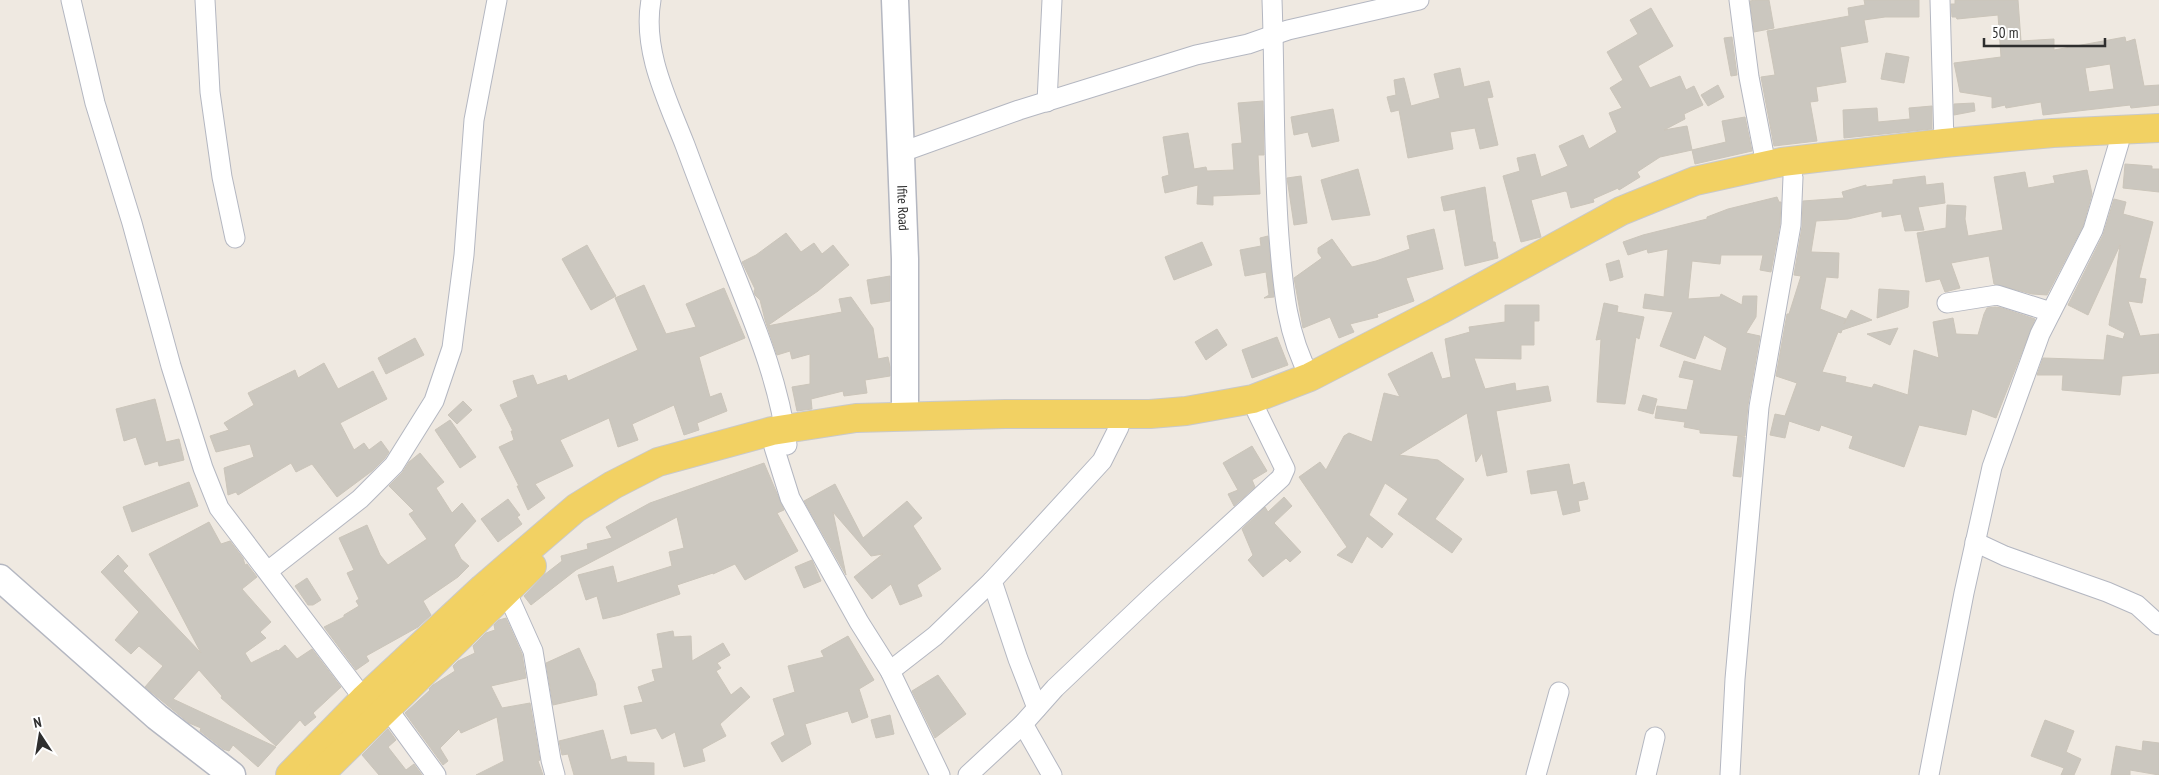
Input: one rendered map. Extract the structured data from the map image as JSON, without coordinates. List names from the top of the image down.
{
  "streets": {
    "street": ["Ifite Road"]
  },
  "scale_bar": "50 m",
  "north": "top"
}
